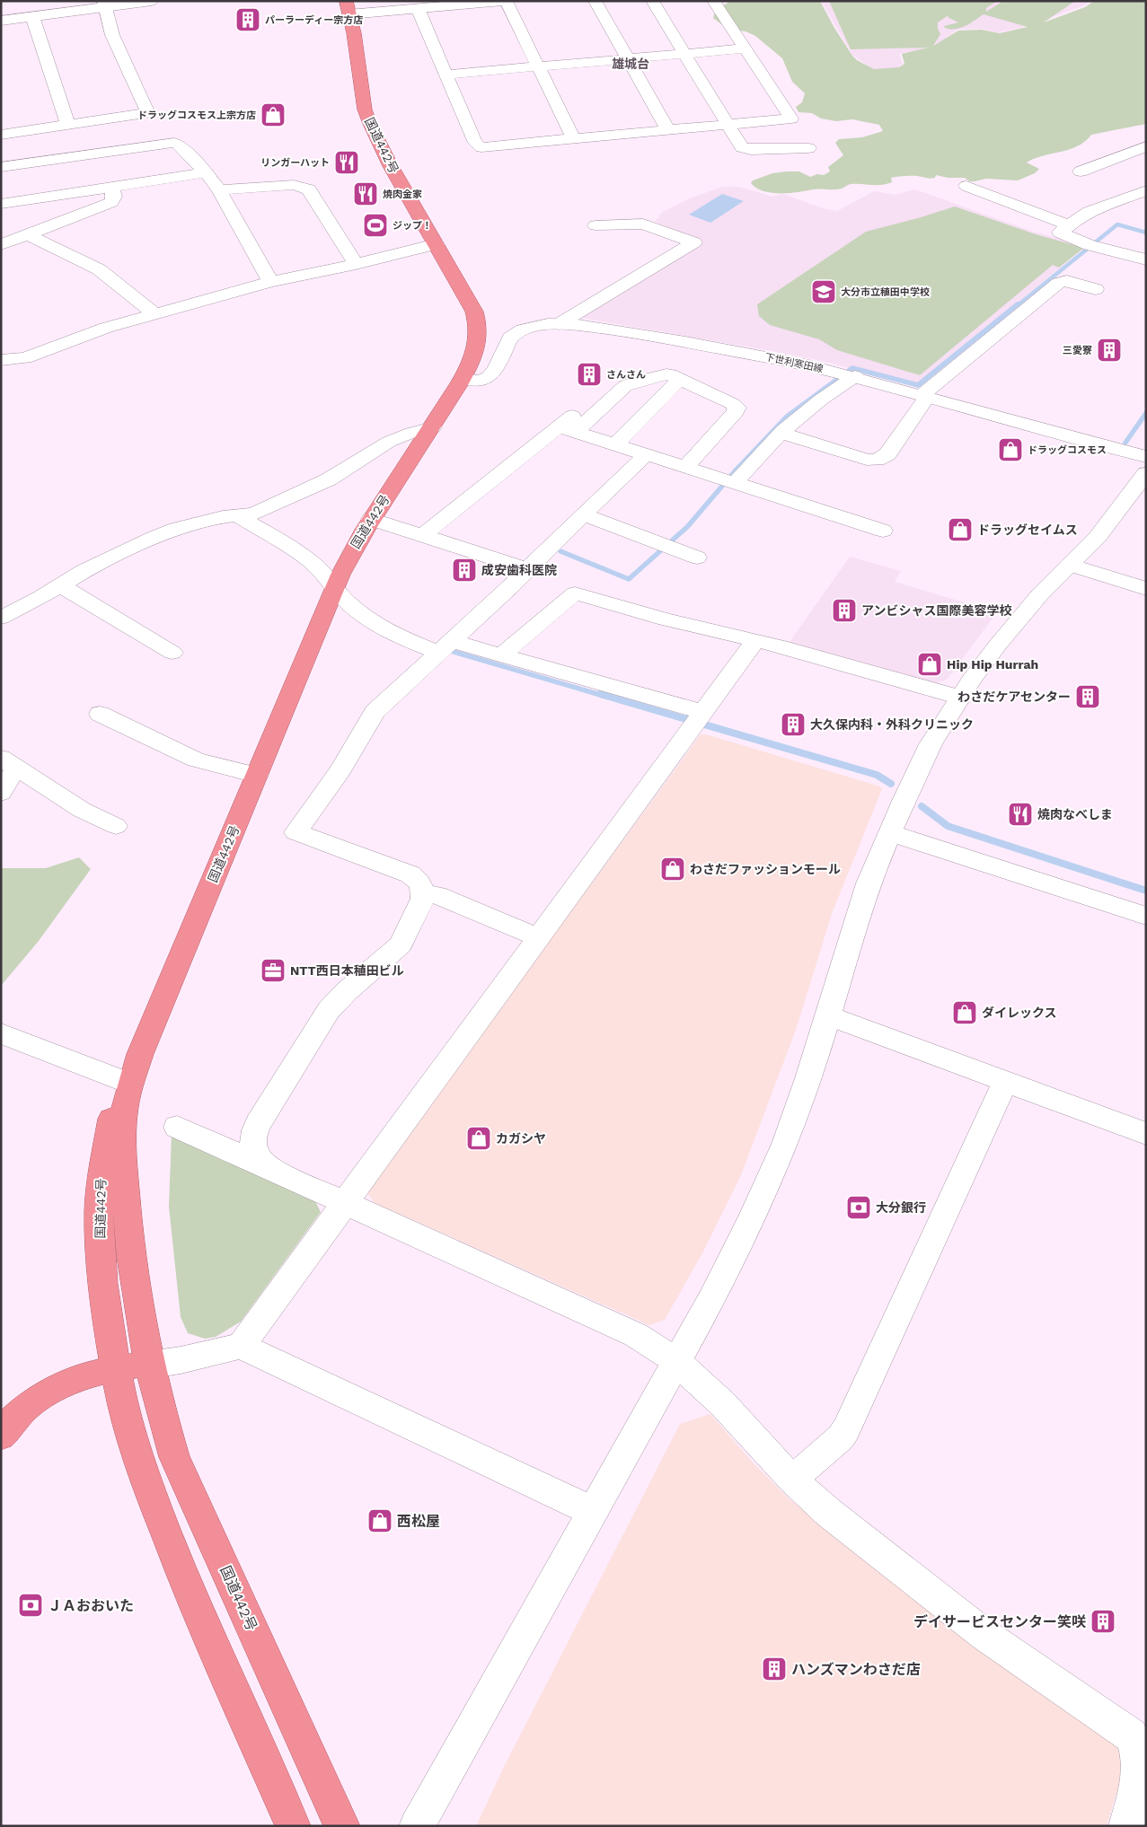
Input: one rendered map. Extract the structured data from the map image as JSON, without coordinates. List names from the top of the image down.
{
  "streets": {
    "highway": ["国道442号"],
    "street": ["下世利寒田線"]
  },
  "crossings": [
    ["国道442号", "下世利寒田線"]
  ],
  "districts": ["雄城台"],
  "places": {
    "building": [
      "パーラーディー宗方店",
      "三愛寮",
      "さんさん",
      "成安歯科医院",
      "アンビシャス国際美容学校",
      "わさだケアセンター",
      "大久保内科・外科クリニック",
      "デイサービスセンター笑咲",
      "ハンズマンわさだ店"
    ],
    "shop": [
      "ドラッグコスモス上宗方店",
      "ドラッグコスモス",
      "ドラッグセイムス",
      "Hip Hip Hurrah",
      "わさだファッションモール",
      "ダイレックス",
      "カガシヤ",
      "西松屋"
    ],
    "restaurant": ["リンガーハット", "焼肉金家", "焼肉なべしま"],
    "sports": ["ジップ！"],
    "school or university": ["大分市立稙田中学校"],
    "office": ["NTT西日本稙田ビル"],
    "bank": ["大分銀行", "ＪＡおおいた"]
  }
}
